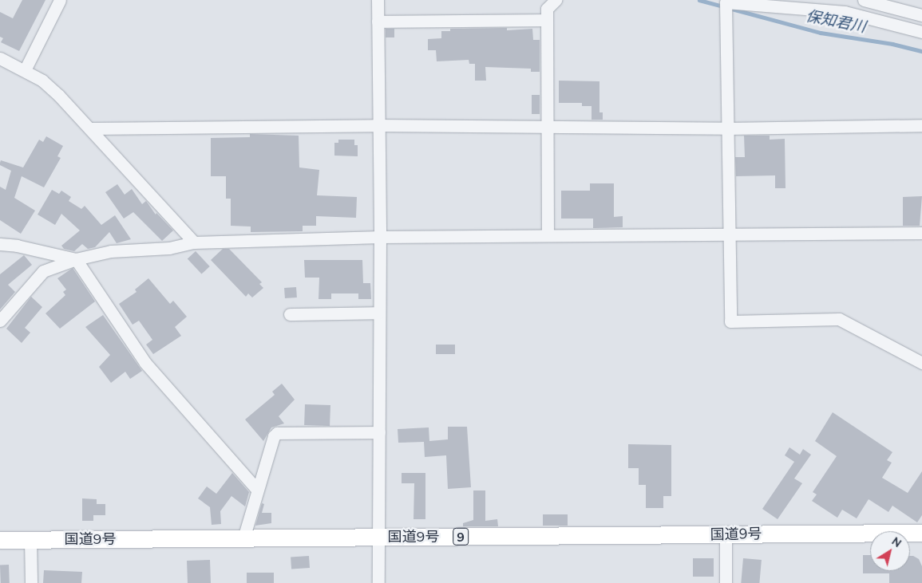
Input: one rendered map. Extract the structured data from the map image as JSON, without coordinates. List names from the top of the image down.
{
  "streets": {
    "highway": ["国道9号", "9"]
  },
  "water": ["保知君川"],
  "north": "top right"
}
